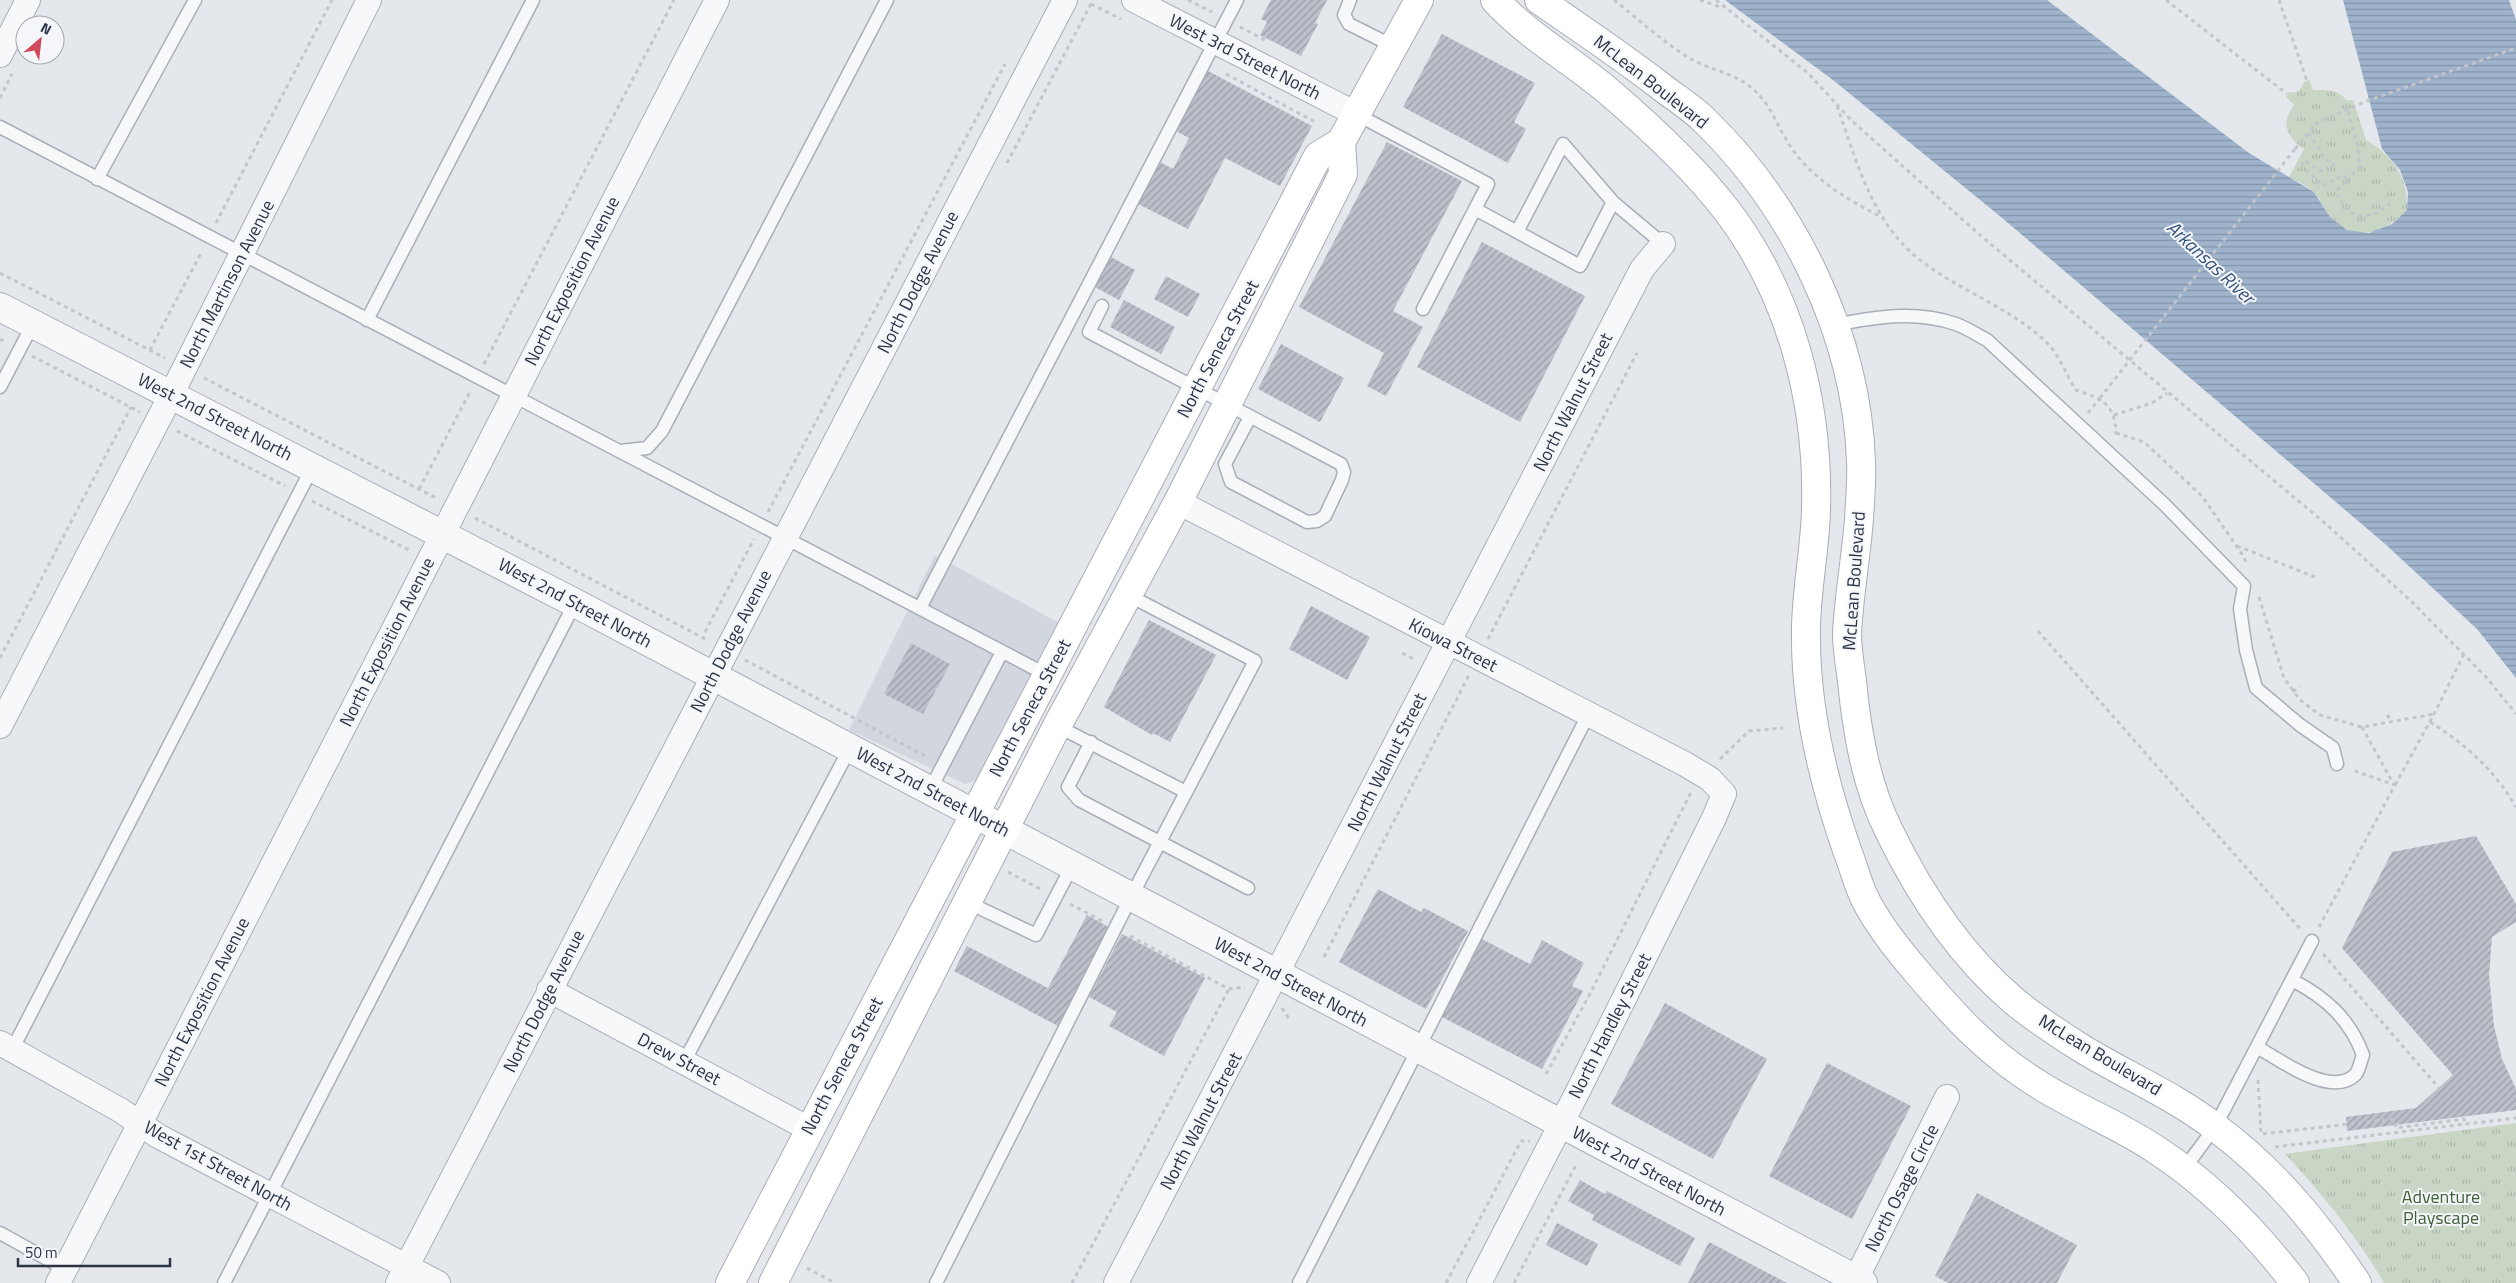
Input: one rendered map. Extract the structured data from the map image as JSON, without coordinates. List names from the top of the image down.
{
  "streets": {
    "main road": ["McLean Boulevard", "North Seneca Street"],
    "street": [
      "West 3rd Street North",
      "North Exposition Avenue",
      "North Dodge Avenue",
      "North Martinson Avenue",
      "North Walnut Street",
      "West 2nd Street North",
      "Kiowa Street",
      "North Handley Street",
      "Drew Street",
      "West 1st Street North",
      "North Osage Circle"
    ]
  },
  "crossings": [
    ["North Exposition Avenue", "West 2nd Street North"],
    ["North Exposition Avenue", "West 1st Street North"],
    ["North Dodge Avenue", "West 2nd Street North"],
    ["North Dodge Avenue", "Drew Street"],
    ["North Dodge Avenue", "West 1st Street North"],
    ["North Martinson Avenue", "West 2nd Street North"],
    ["North Seneca Street", "West 2nd Street North"],
    ["North Seneca Street", "Kiowa Street"],
    ["North Seneca Street", "Drew Street"],
    ["North Walnut Street", "West 2nd Street North"],
    ["North Walnut Street", "Kiowa Street"],
    ["West 2nd Street North", "North Handley Street"],
    ["West 2nd Street North", "North Osage Circle"],
    ["Kiowa Street", "North Handley Street"]
  ],
  "water": ["Arkansas River"],
  "parks": ["Adventure Playscape"],
  "scale_bar": "50 m",
  "north": "top right"
}
